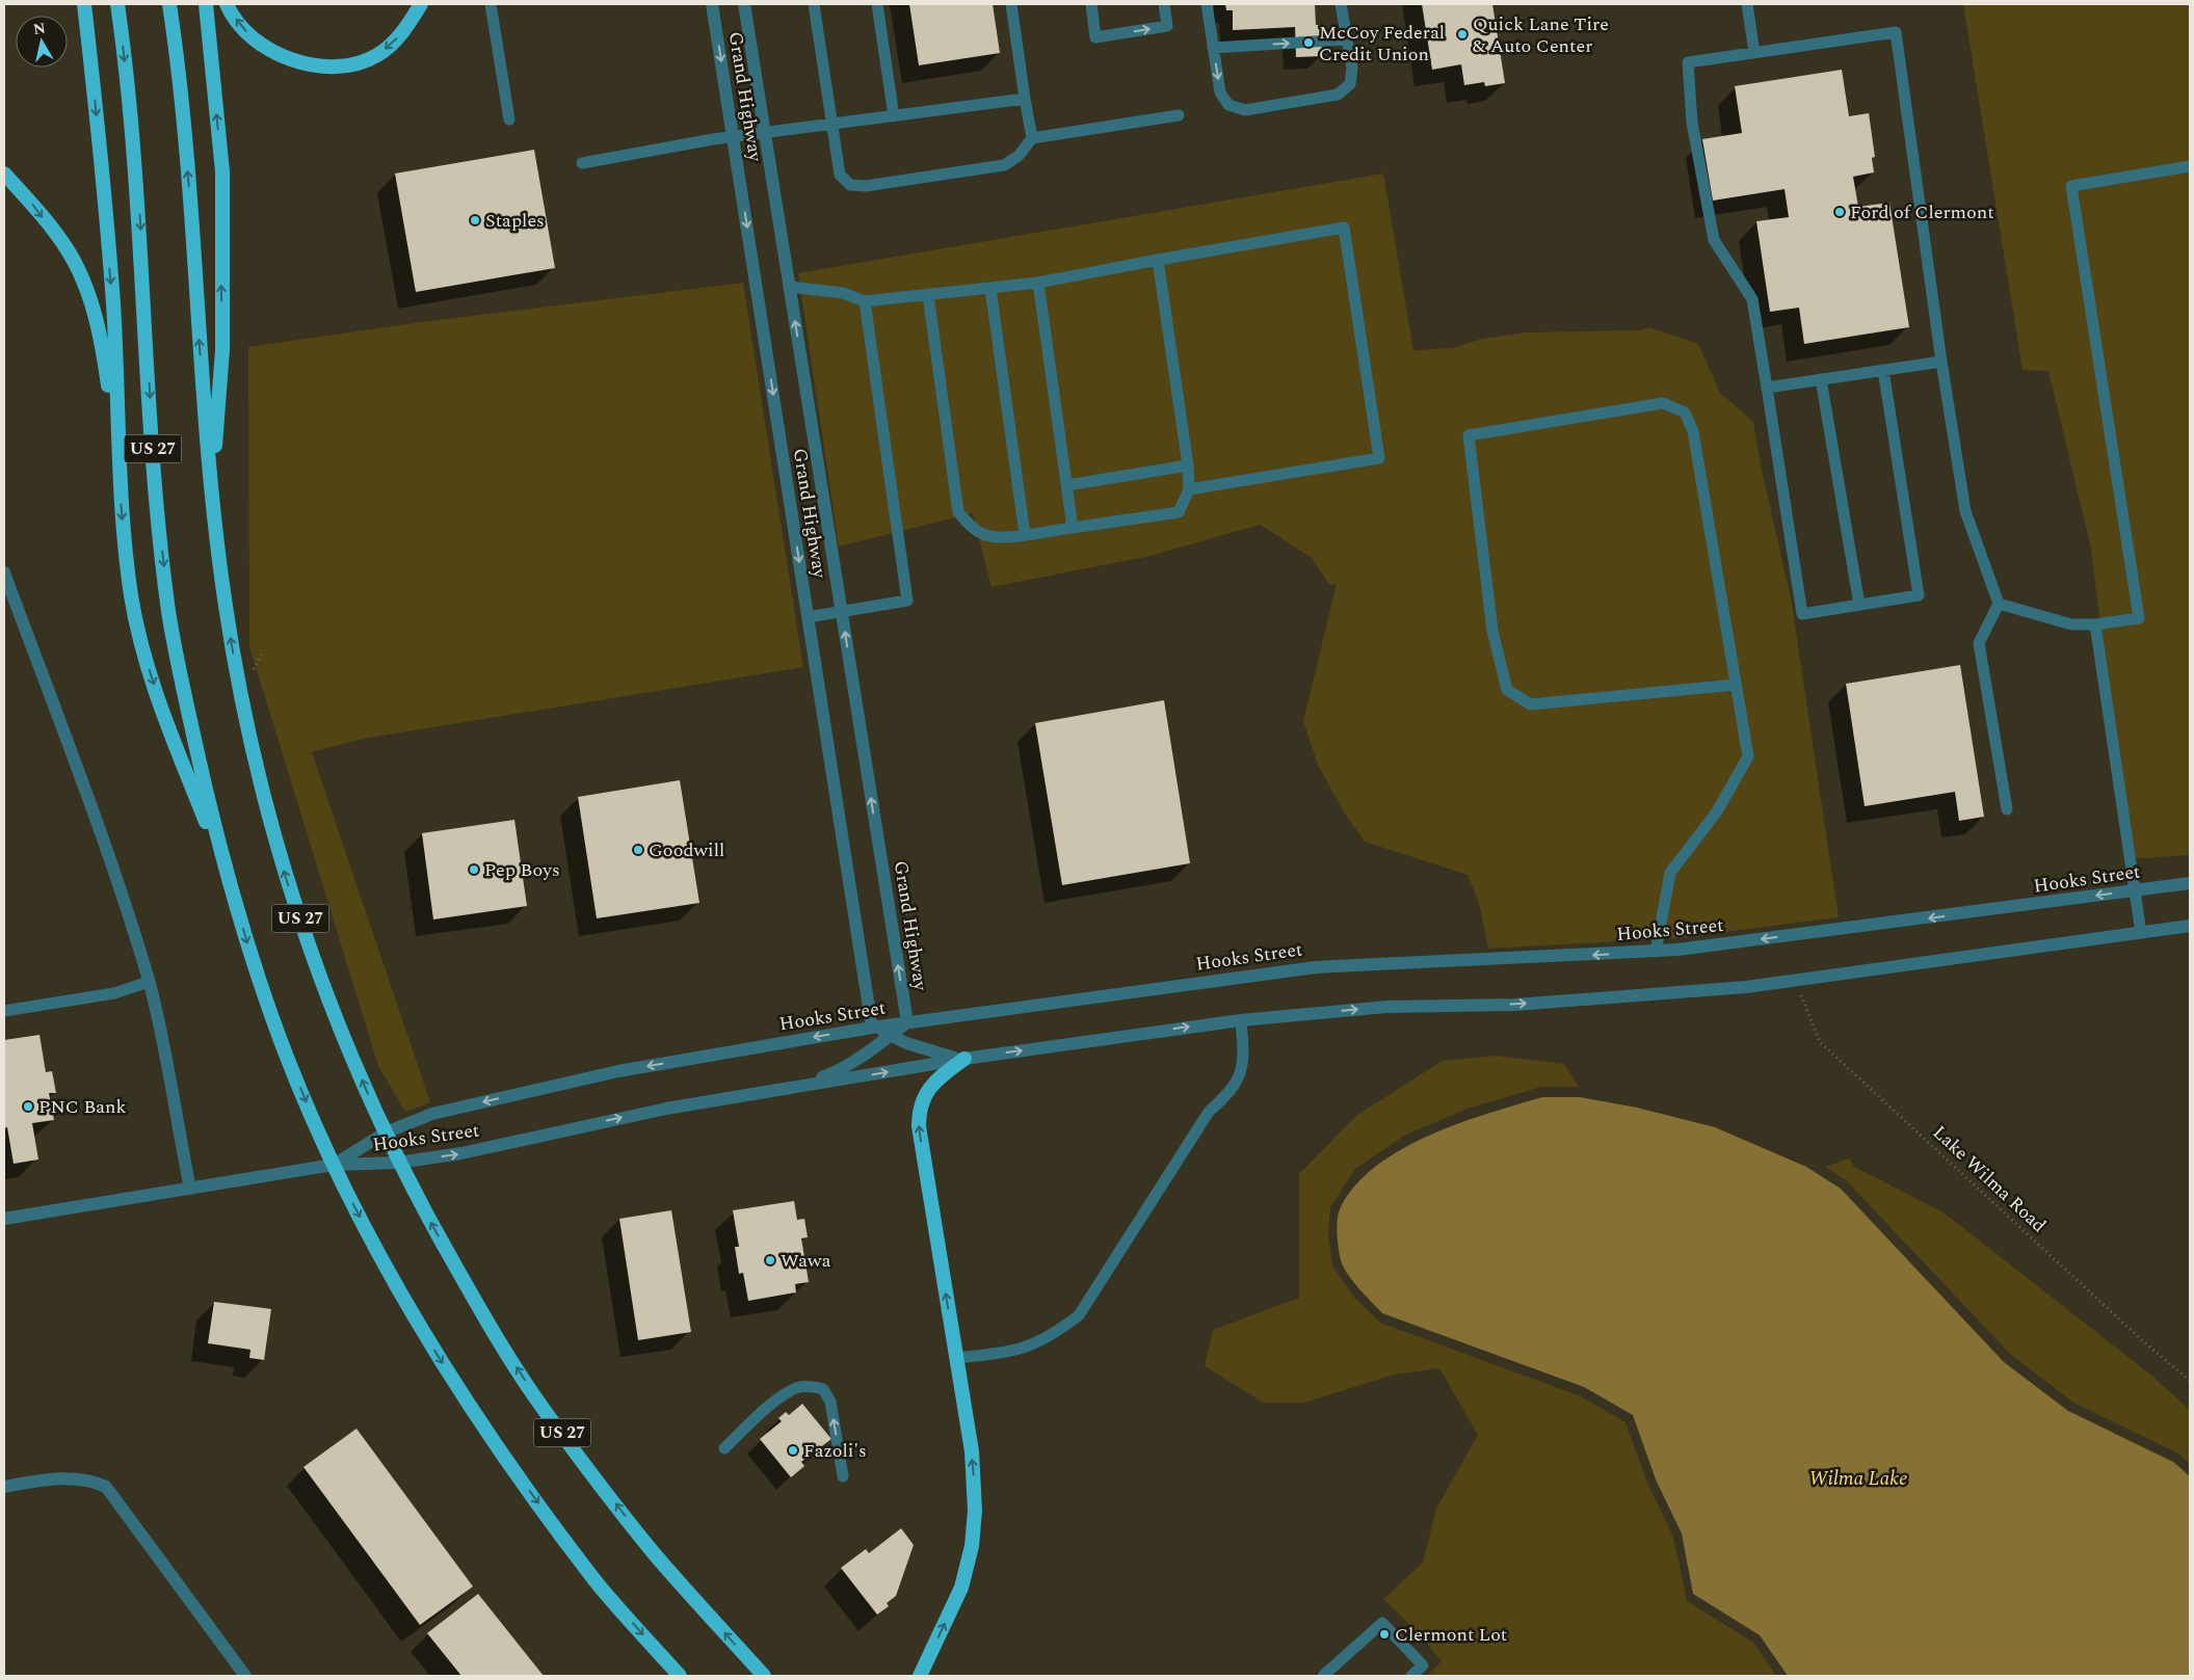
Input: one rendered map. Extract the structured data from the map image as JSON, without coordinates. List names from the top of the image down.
{
  "streets": {
    "highway": ["US 27"],
    "street": ["Grand Highway", "Hooks Street"],
    "path": ["Lake Wilma Road"]
  },
  "crossings": [
    ["Grand Highway", "Hooks Street"],
    ["US 27", "Hooks Street"],
    ["Hooks Street", "Lake Wilma Road"]
  ],
  "water": ["Wilma Lake"],
  "places": [
    "Quick Lane Tire & Auto Center",
    "McCoy Federal Credit Union",
    "Ford of Clermont",
    "Staples",
    "Goodwill",
    "Pep Boys",
    "PNC Bank",
    "Wawa",
    "Fazoli's",
    "Clermont Lot"
  ],
  "north": "top"
}
